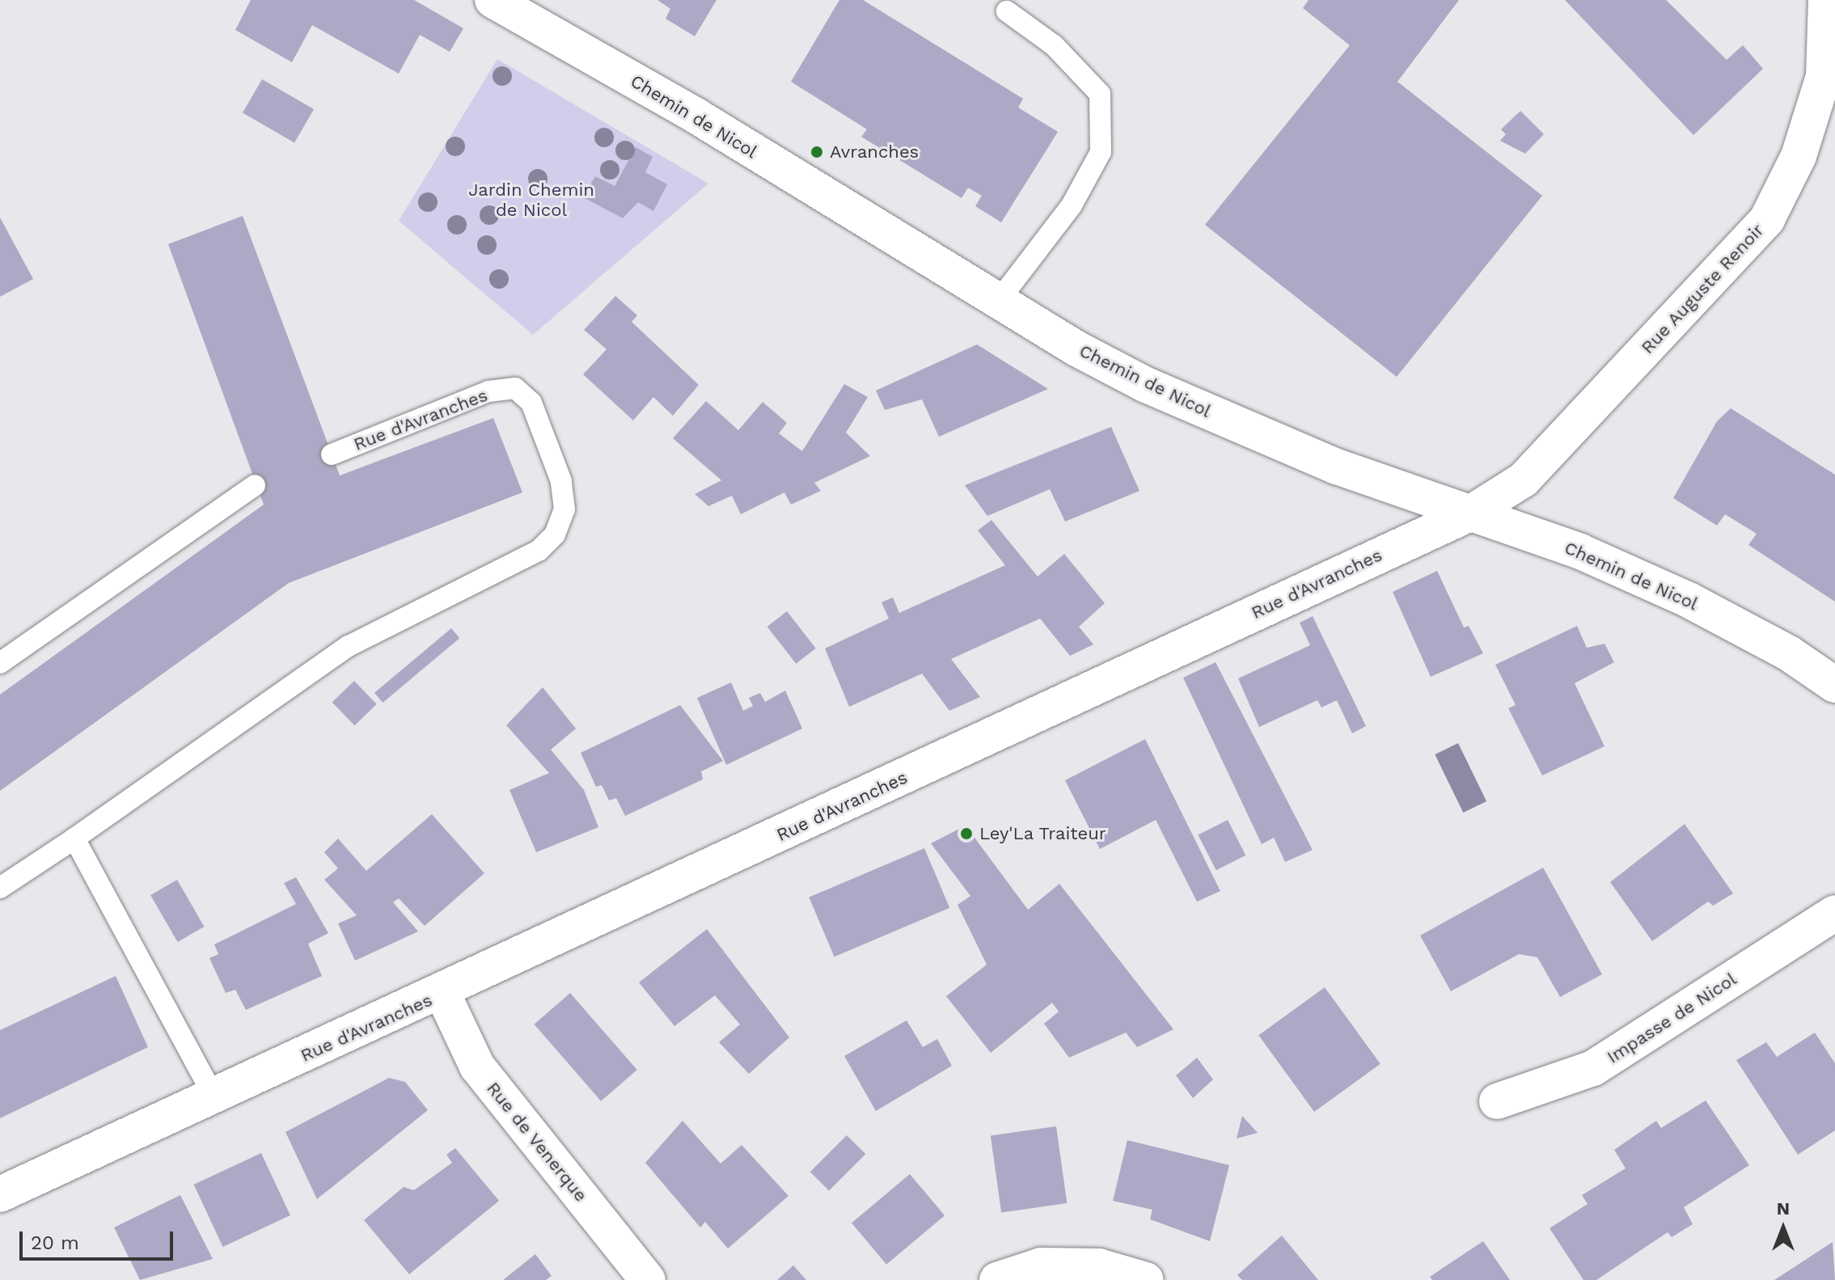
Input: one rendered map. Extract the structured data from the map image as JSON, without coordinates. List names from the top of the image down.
{
  "streets": {
    "street": [
      "Chemin de Nicol",
      "Rue Auguste Renoir",
      "Rue d'Avranches",
      "Impasse de Nicol",
      "Rue de Venerque"
    ]
  },
  "crossings": [
    ["Chemin de Nicol", "Rue Auguste Renoir"],
    ["Chemin de Nicol", "Rue d'Avranches"],
    ["Rue Auguste Renoir", "Rue d'Avranches"],
    ["Rue d'Avranches", "Rue de Venerque"]
  ],
  "parks": ["Jardin Chemin de Nicol"],
  "places": ["Avranches", "Ley'La Traiteur"],
  "scale_bar": "20 m",
  "north": "top"
}
